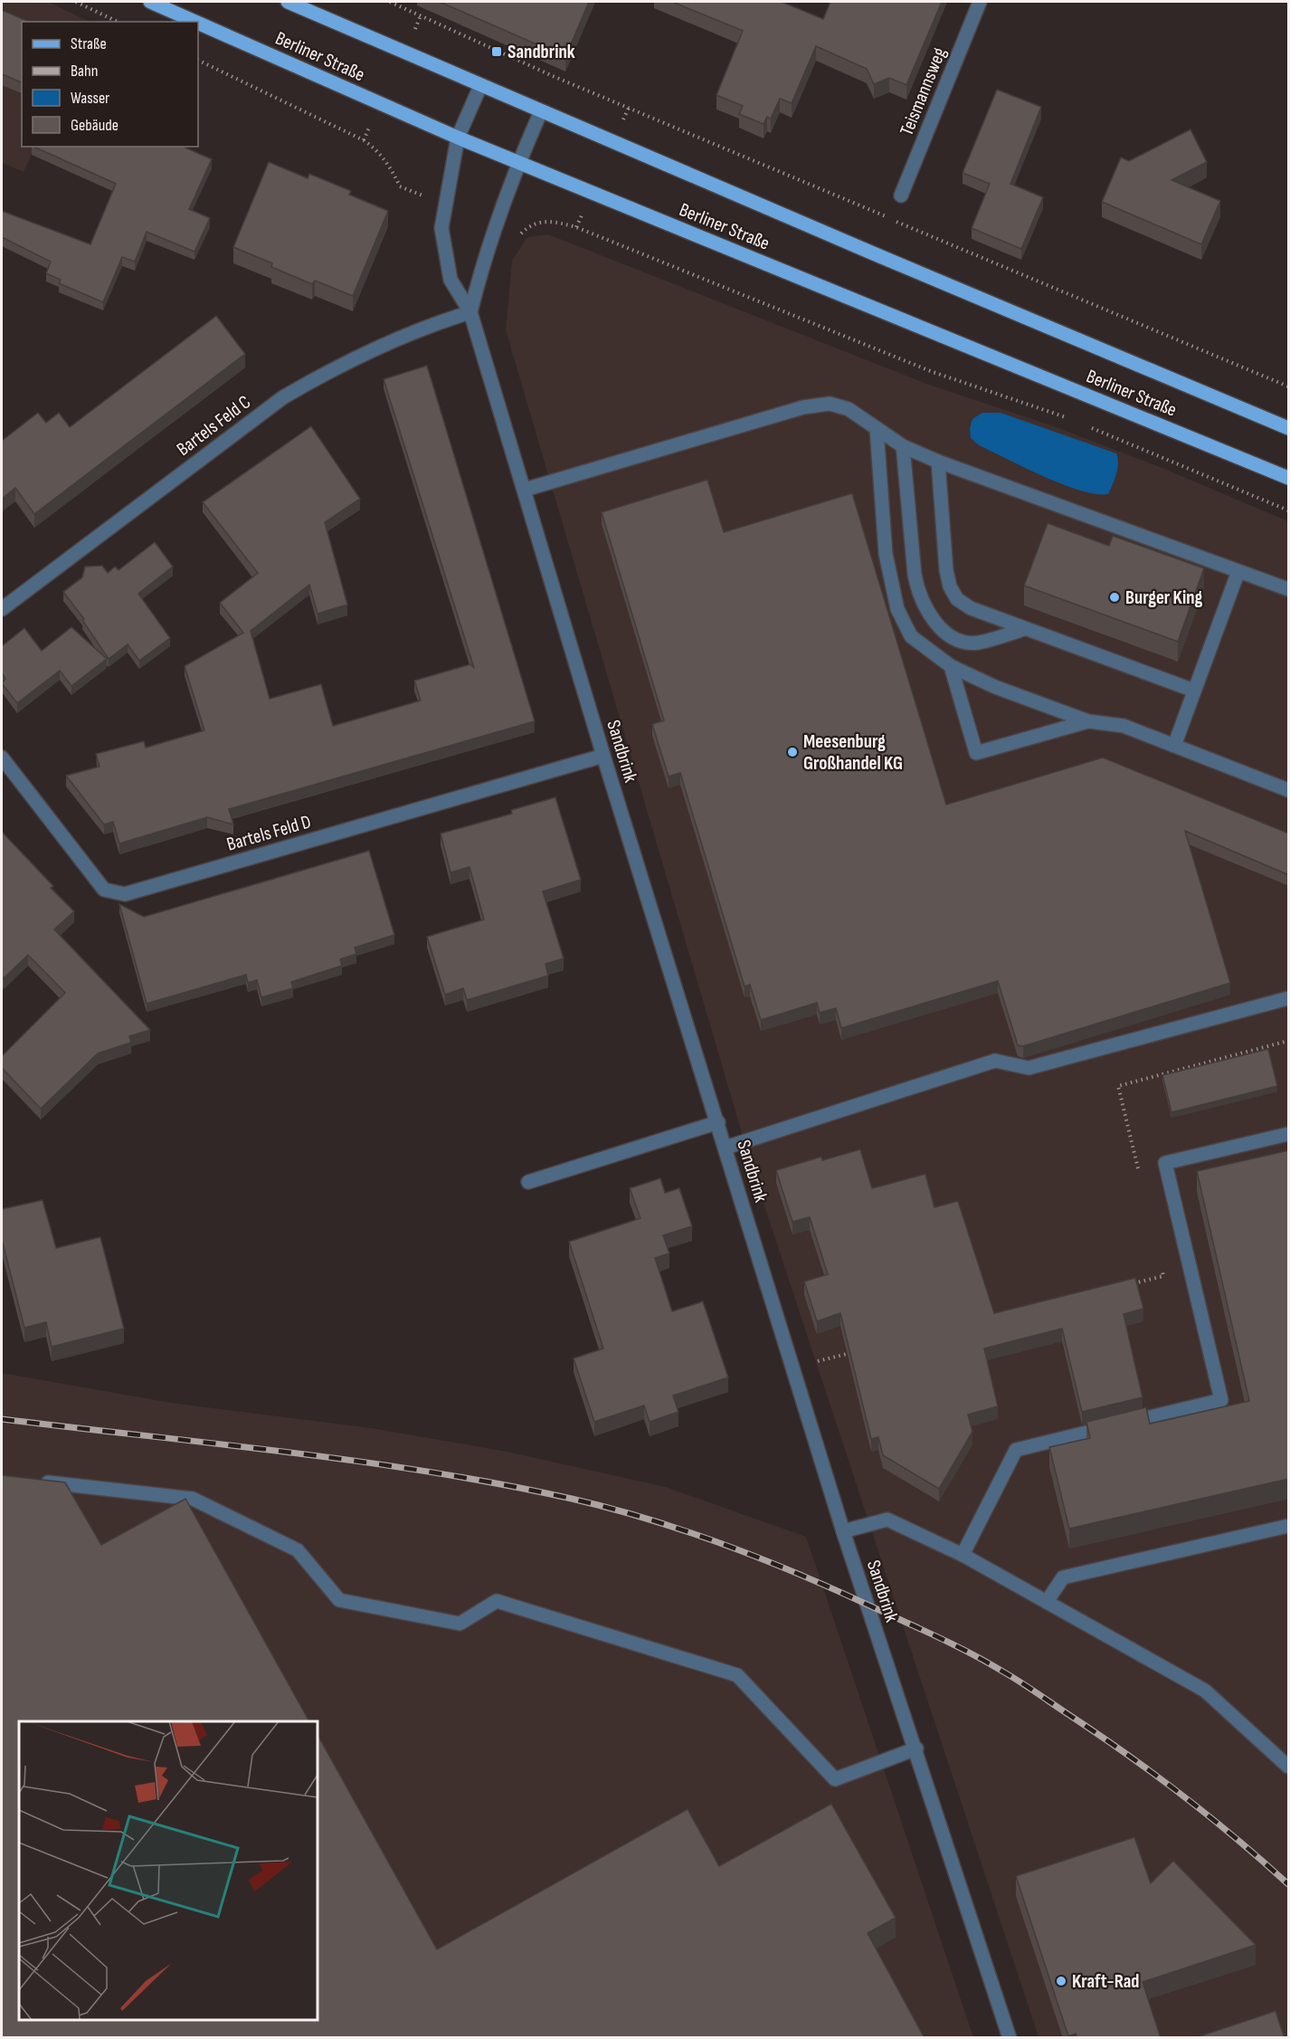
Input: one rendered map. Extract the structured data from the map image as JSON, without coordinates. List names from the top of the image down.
{
  "streets": {
    "main road": ["Berliner Straße"],
    "street": [
      "Teismannsweg",
      "Bartels Feld C",
      "Sandbrink",
      "Bartels Feld D"
    ]
  },
  "crossings": [
    ["Berliner Straße", "Sandbrink"],
    ["Bartels Feld C", "Sandbrink"],
    ["Sandbrink", "Bartels Feld D"]
  ],
  "places": {
    "transit": ["Sandbrink"],
    "other": ["Burger King", "Meesenburg Großhandel KG", "Kraft-Rad"]
  },
  "legend": [
    "Straße",
    "Bahn",
    "Wasser",
    "Gebäude"
  ]
}
